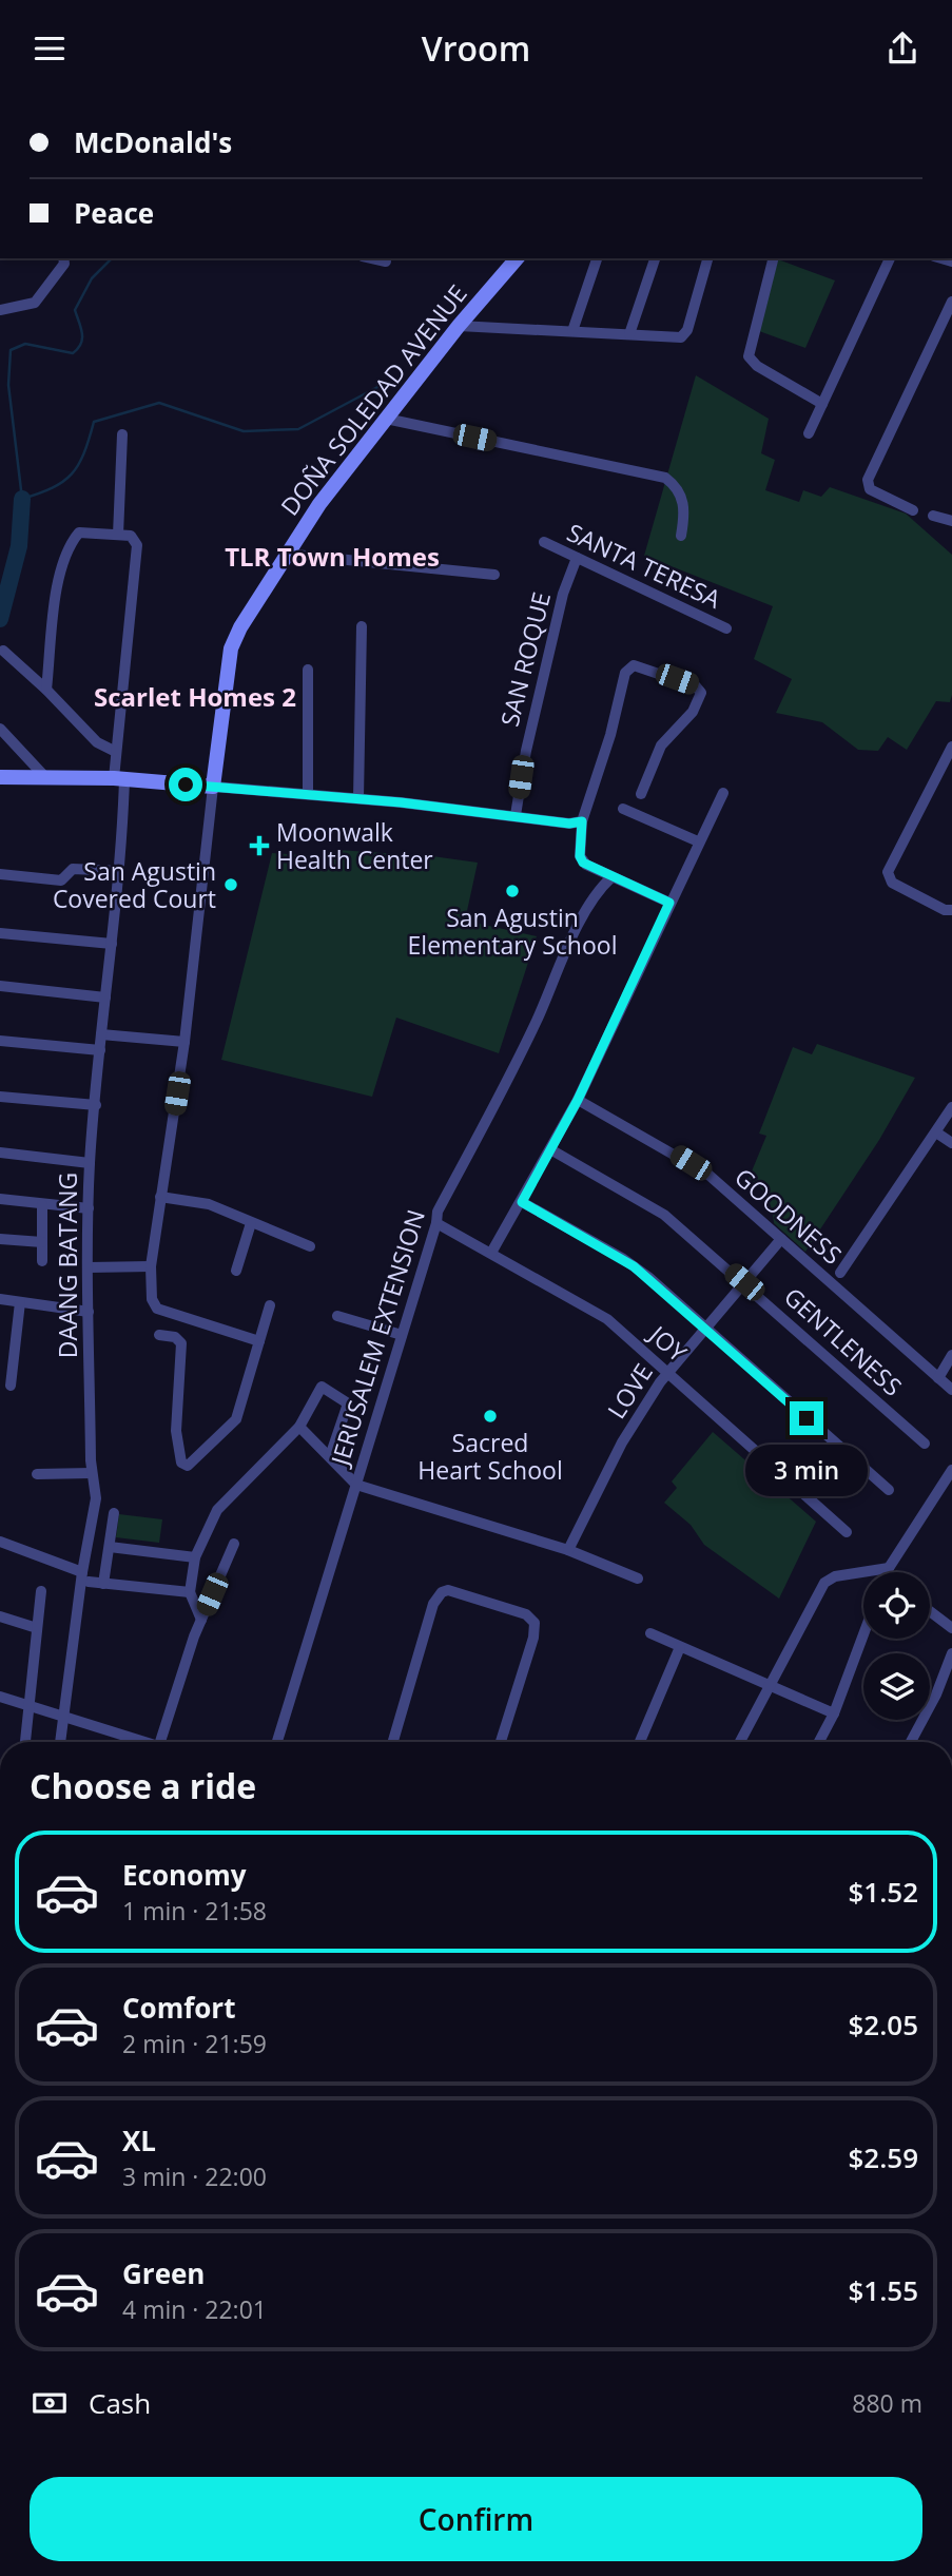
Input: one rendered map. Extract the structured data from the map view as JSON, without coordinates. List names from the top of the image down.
{
  "streets": {
    "main road": ["DOÑA SOLEDAD AVENUE"],
    "street": [
      "SANTA TERESA",
      "SAN ROQUE",
      "GOODNESS",
      "DAANG BATANG",
      "JERUSALEM EXTENSION",
      "GENTLENESS",
      "JOY",
      "LOVE"
    ]
  },
  "crossings": [
    ["SANTA TERESA", "SAN ROQUE"],
    ["GOODNESS", "LOVE"],
    ["JERUSALEM EXTENSION", "JOY"],
    ["GENTLENESS", "LOVE"],
    ["JOY", "LOVE"]
  ],
  "districts": ["TLR Town Homes", "Scarlet Homes 2"],
  "places": {
    "health": ["Moonwalk Health Center"],
    "other": ["San Agustin Covered Court", "San Agustin Elementary School", "Sacred Heart School"]
  },
  "page": {
    "header": "Vroom",
    "banner": ["McDonald's", "Peace"],
    "bubble": "3 min",
    "heading": "Choose a ride",
    "list": [
      {
        "name": "Economy",
        "note": "1 min · 21:58",
        "value": "$1.52"
      },
      {
        "name": "Comfort",
        "note": "2 min · 21:59",
        "value": "$2.05"
      },
      {
        "name": "XL",
        "note": "3 min · 22:00",
        "value": "$2.59"
      },
      {
        "name": "Green",
        "note": "4 min · 22:01",
        "value": "$1.55"
      }
    ],
    "pay": ["Cash", "880 m"],
    "buttons": "Confirm"
  }
}
